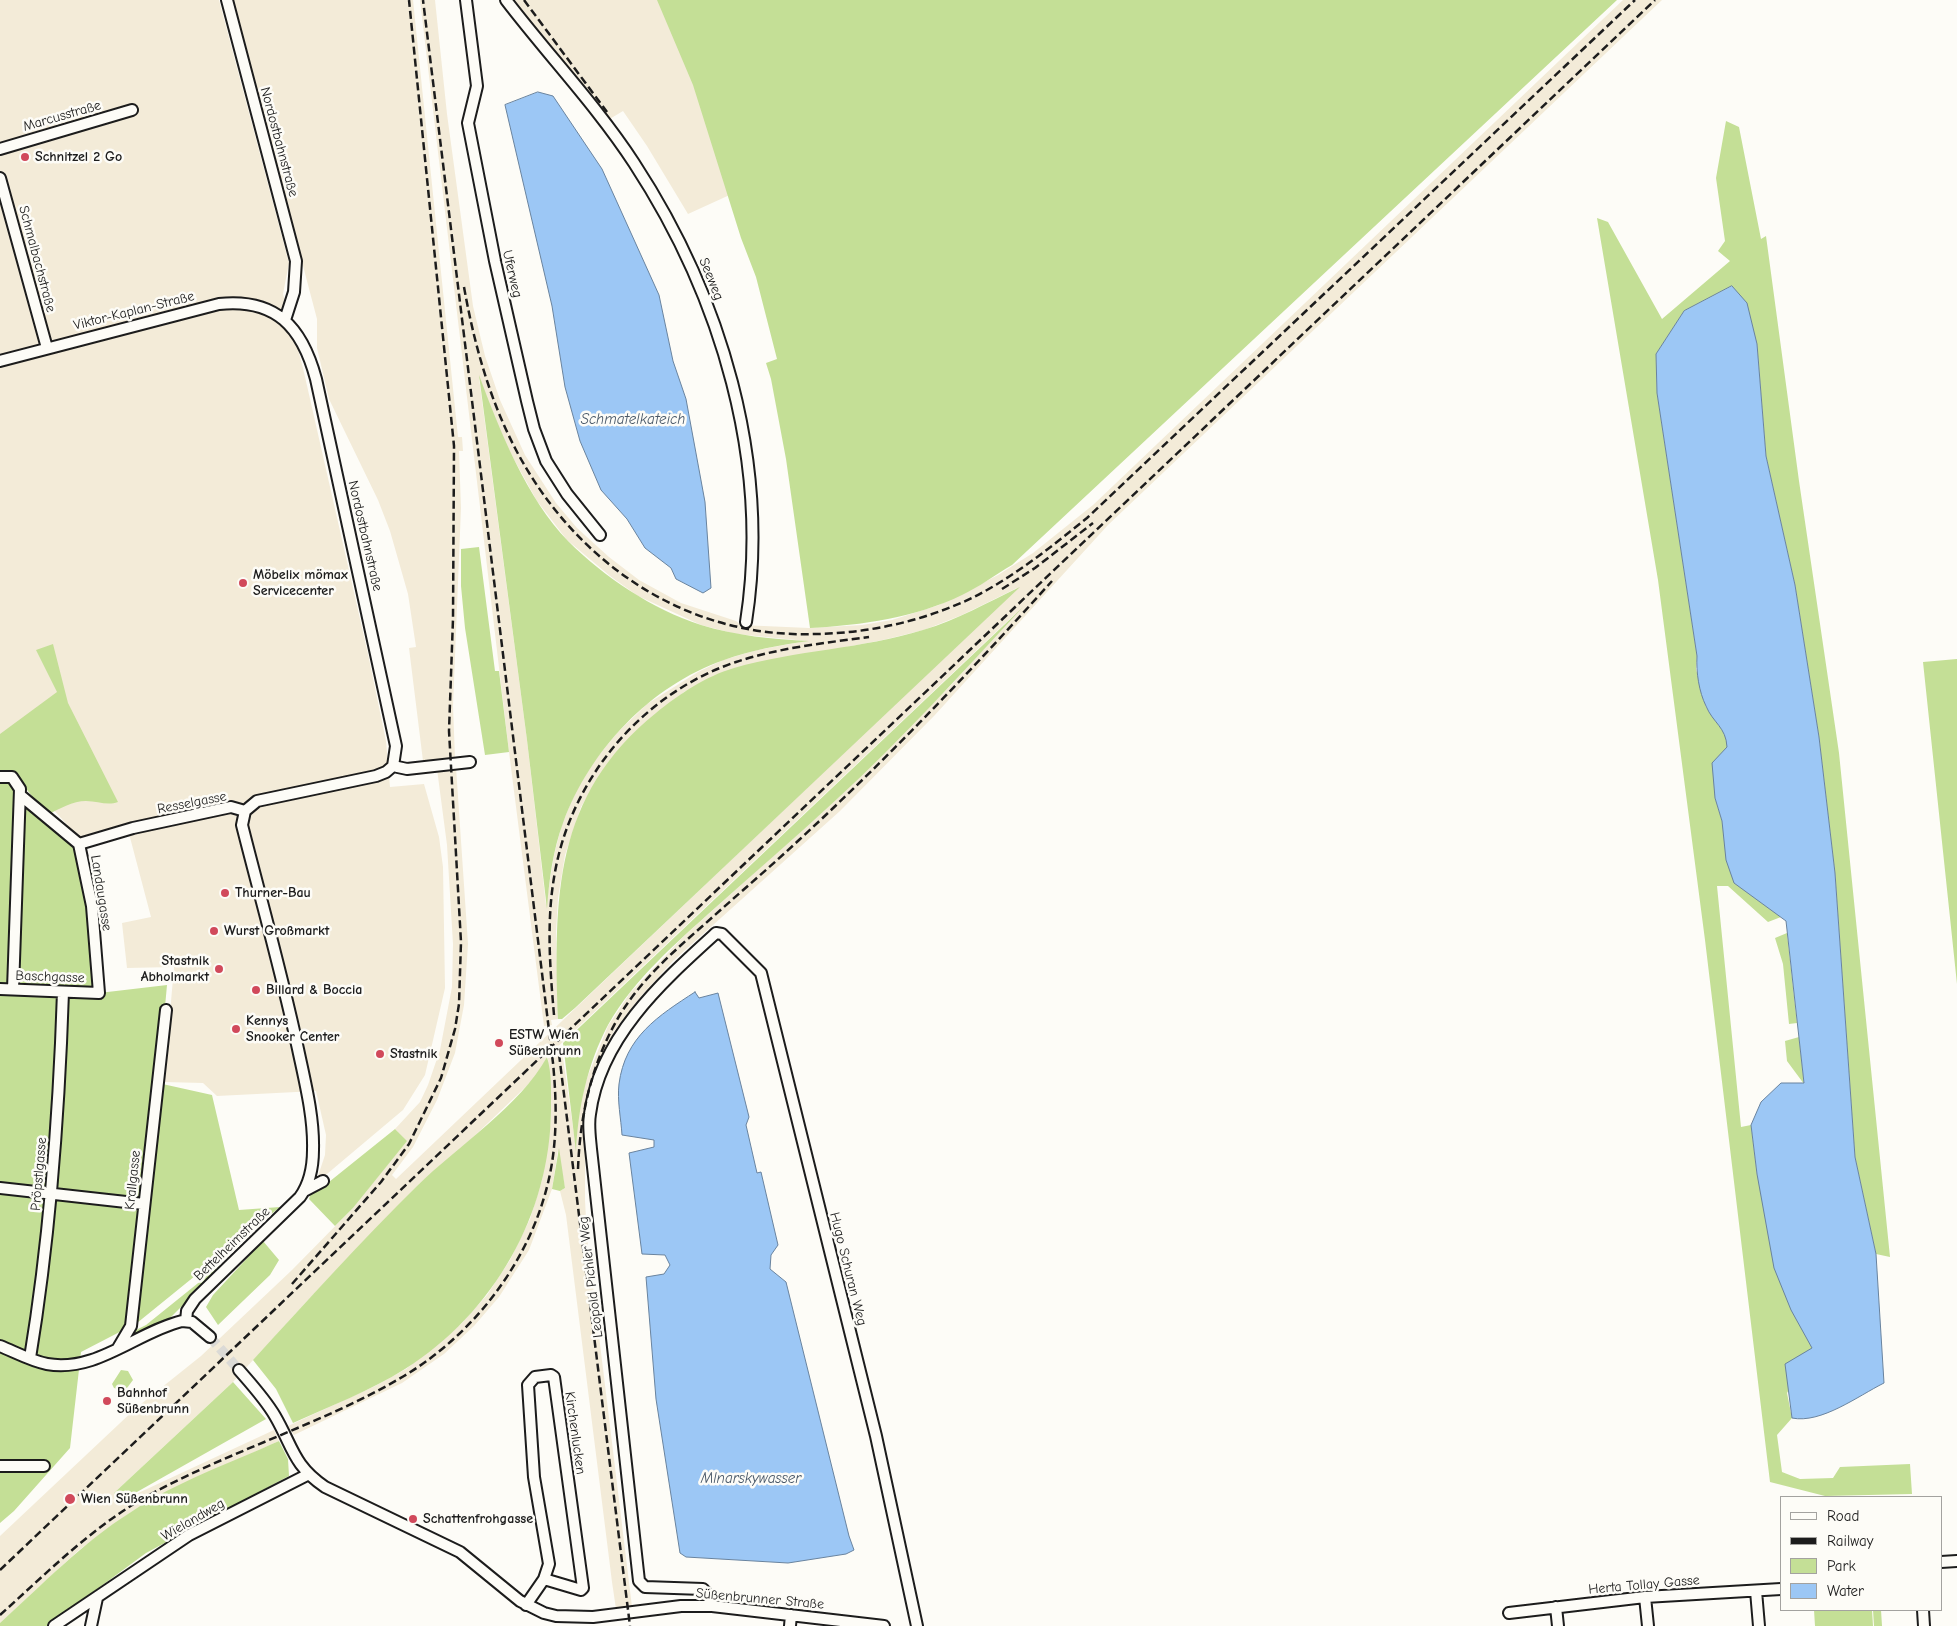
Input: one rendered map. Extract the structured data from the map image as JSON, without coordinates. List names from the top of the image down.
{
  "streets": {
    "street": [
      "Marcusstraße",
      "Nordostbahnstraße",
      "Schmalbachstraße",
      "Uferweg",
      "Seeweg",
      "Viktor-Kaplan-Straße",
      "Resselgasse",
      "Landaugasse",
      "Baschgasse",
      "Pröpstlgasse",
      "Krallgasse",
      "Bettelheimstraße",
      "Hugo Schuran Weg",
      "Leopold Pichler Weg",
      "Kirchenlucken",
      "Wielandweg",
      "Herta Tollay Gasse",
      "Süßenbrunner Straße"
    ]
  },
  "crossings": [
    ["Nordostbahnstraße", "Viktor-Kaplan-Straße"],
    ["Nordostbahnstraße", "Resselgasse"],
    ["Schmalbachstraße", "Viktor-Kaplan-Straße"],
    ["Resselgasse", "Landaugasse"],
    ["Landaugasse", "Baschgasse"],
    ["Baschgasse", "Pröpstlgasse"],
    ["Hugo Schuran Weg", "Leopold Pichler Weg"],
    ["Leopold Pichler Weg", "Süßenbrunner Straße"]
  ],
  "water": ["Schmatelkateich", "Mlnarskywasser"],
  "places": [
    "Schnitzel 2 Go",
    "Möbelix mömax Servicecenter",
    "Thurner-Bau",
    "Wurst Großmarkt",
    "Stastnik Abholmarkt",
    "Billard & Boccia",
    "Kennys Snooker Center",
    "ESTW Wien Süßenbrunn",
    "Stastnik",
    "Bahnhof Süßenbrunn",
    "Wien Süßenbrunn",
    "Schattenfrohgasse"
  ],
  "legend": [
    "Road",
    "Railway",
    "Park",
    "Water"
  ]
}
